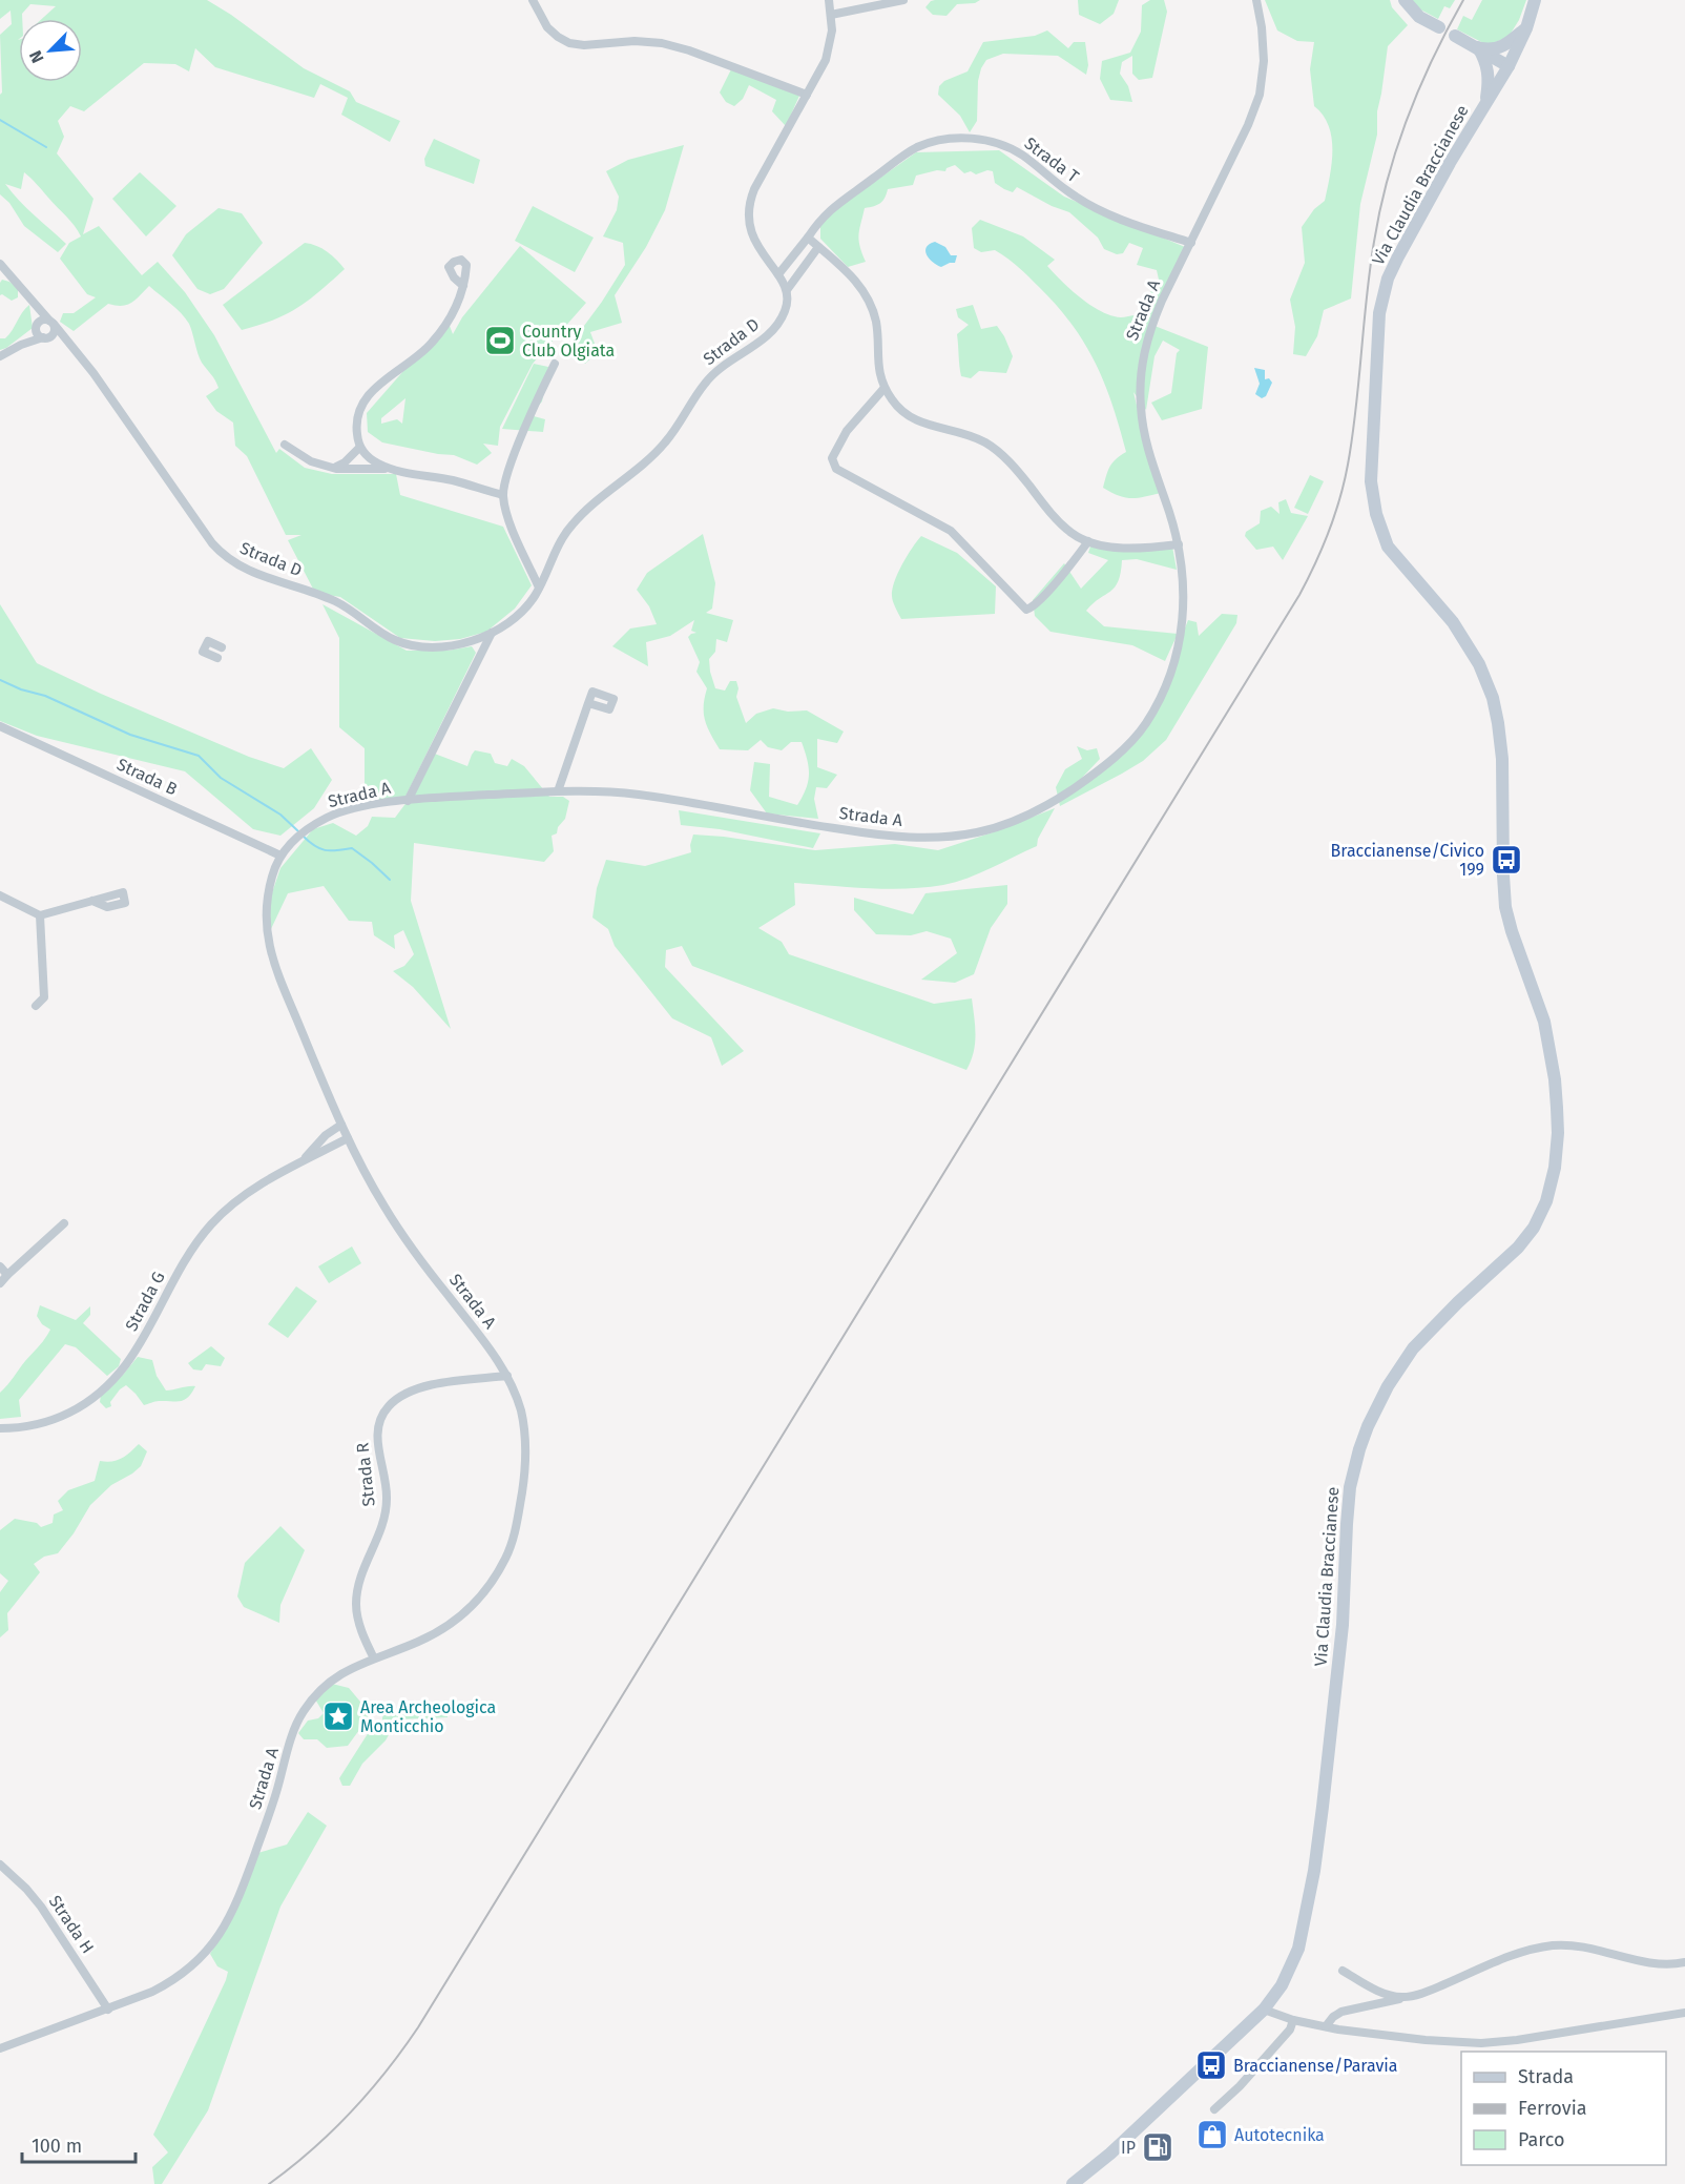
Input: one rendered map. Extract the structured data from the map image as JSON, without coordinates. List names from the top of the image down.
{
  "streets": {
    "main road": ["Via Claudia Braccianese"],
    "street": [
      "Strada T",
      "Strada A",
      "Strada D",
      "Strada B",
      "Strada G",
      "Strada R",
      "Strada H"
    ]
  },
  "crossings": [
    ["Strada T", "Strada A"],
    ["Strada A", "Strada D"],
    ["Strada A", "Strada B"],
    ["Strada A", "Strada G"],
    ["Strada A", "Strada R"],
    ["Strada A", "Strada H"]
  ],
  "places": {
    "sports": ["Country Club Olgiata"],
    "bus stop": ["Braccianense/Civico 199", "Braccianense/Paravia"],
    "place": ["Area Archeologica Monticchio"],
    "shop": ["Autotecnika"],
    "fuel station": ["IP"]
  },
  "legend": ["Strada", "Ferrovia", "Parco"],
  "scale_bar": "100 m",
  "north": "bottom left"
}
